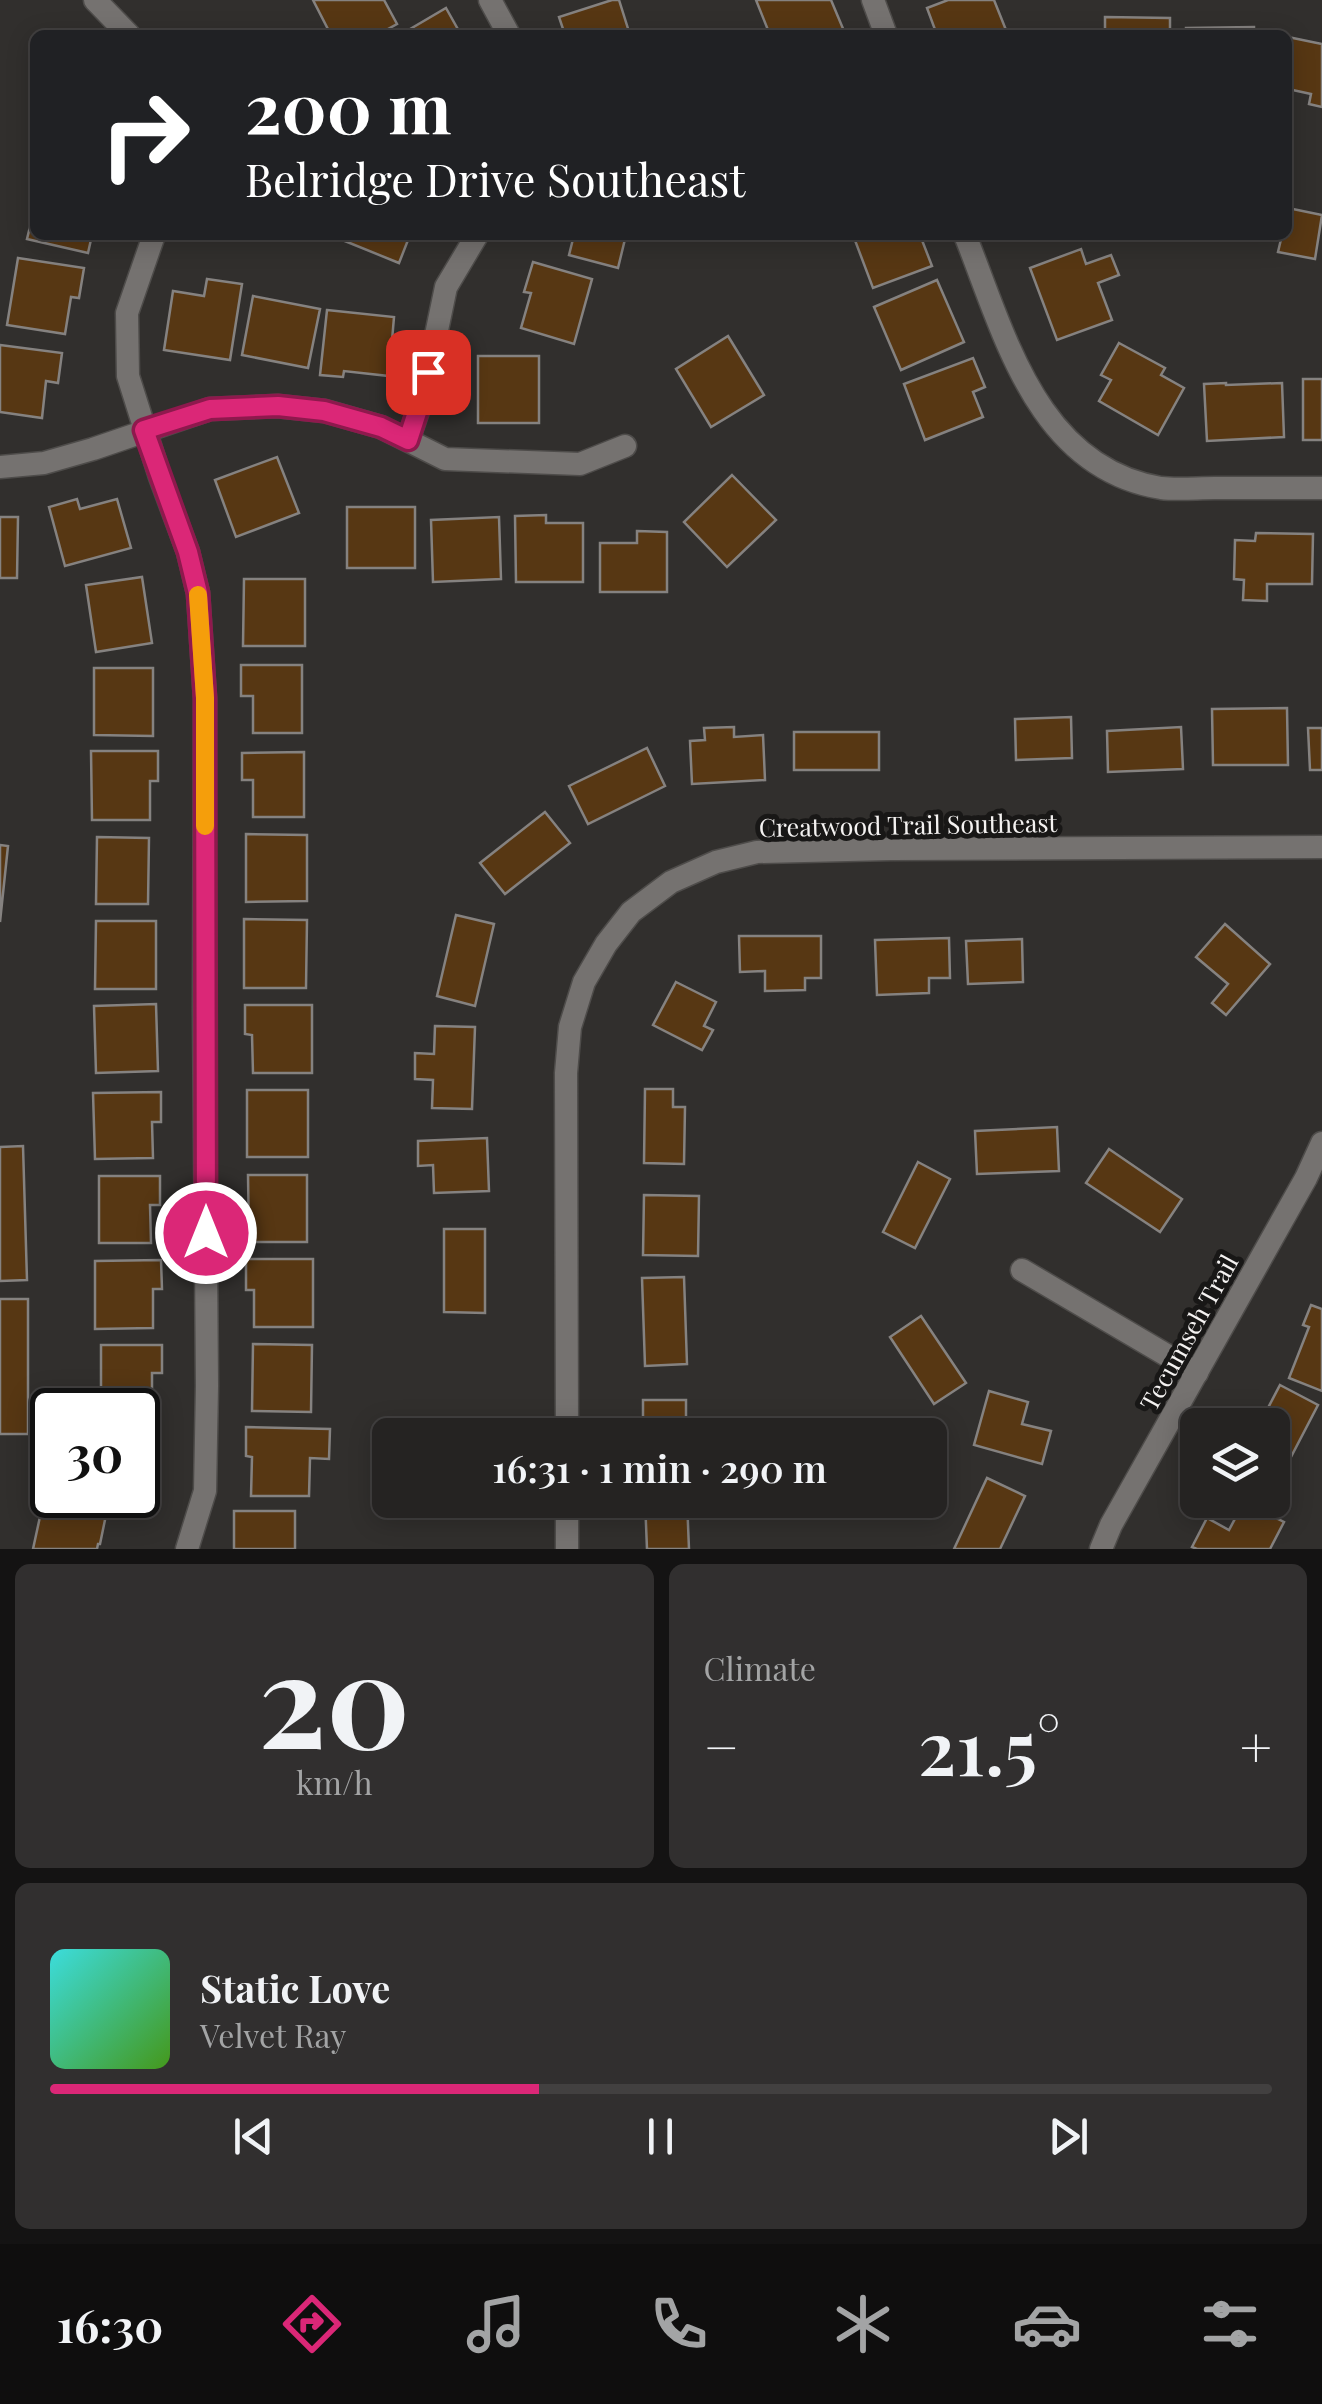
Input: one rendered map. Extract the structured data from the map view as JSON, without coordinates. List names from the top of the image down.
{
  "streets": {
    "street": ["Creatwood Trail Southeast", "Tecumseh Trail"]
  },
  "page": {
    "turn": ["200 m", "Belridge Drive Southeast"],
    "limit": "30",
    "trip": "16:31 · 1 min · 290 m",
    "tile": [
      ["20", "km/h"],
      "Climate"
    ],
    "heat": ["−", "21.5°", "+"],
    "song": ["Static Love", "Velvet Ray"],
    "tabs": "16:30"
  }
}
